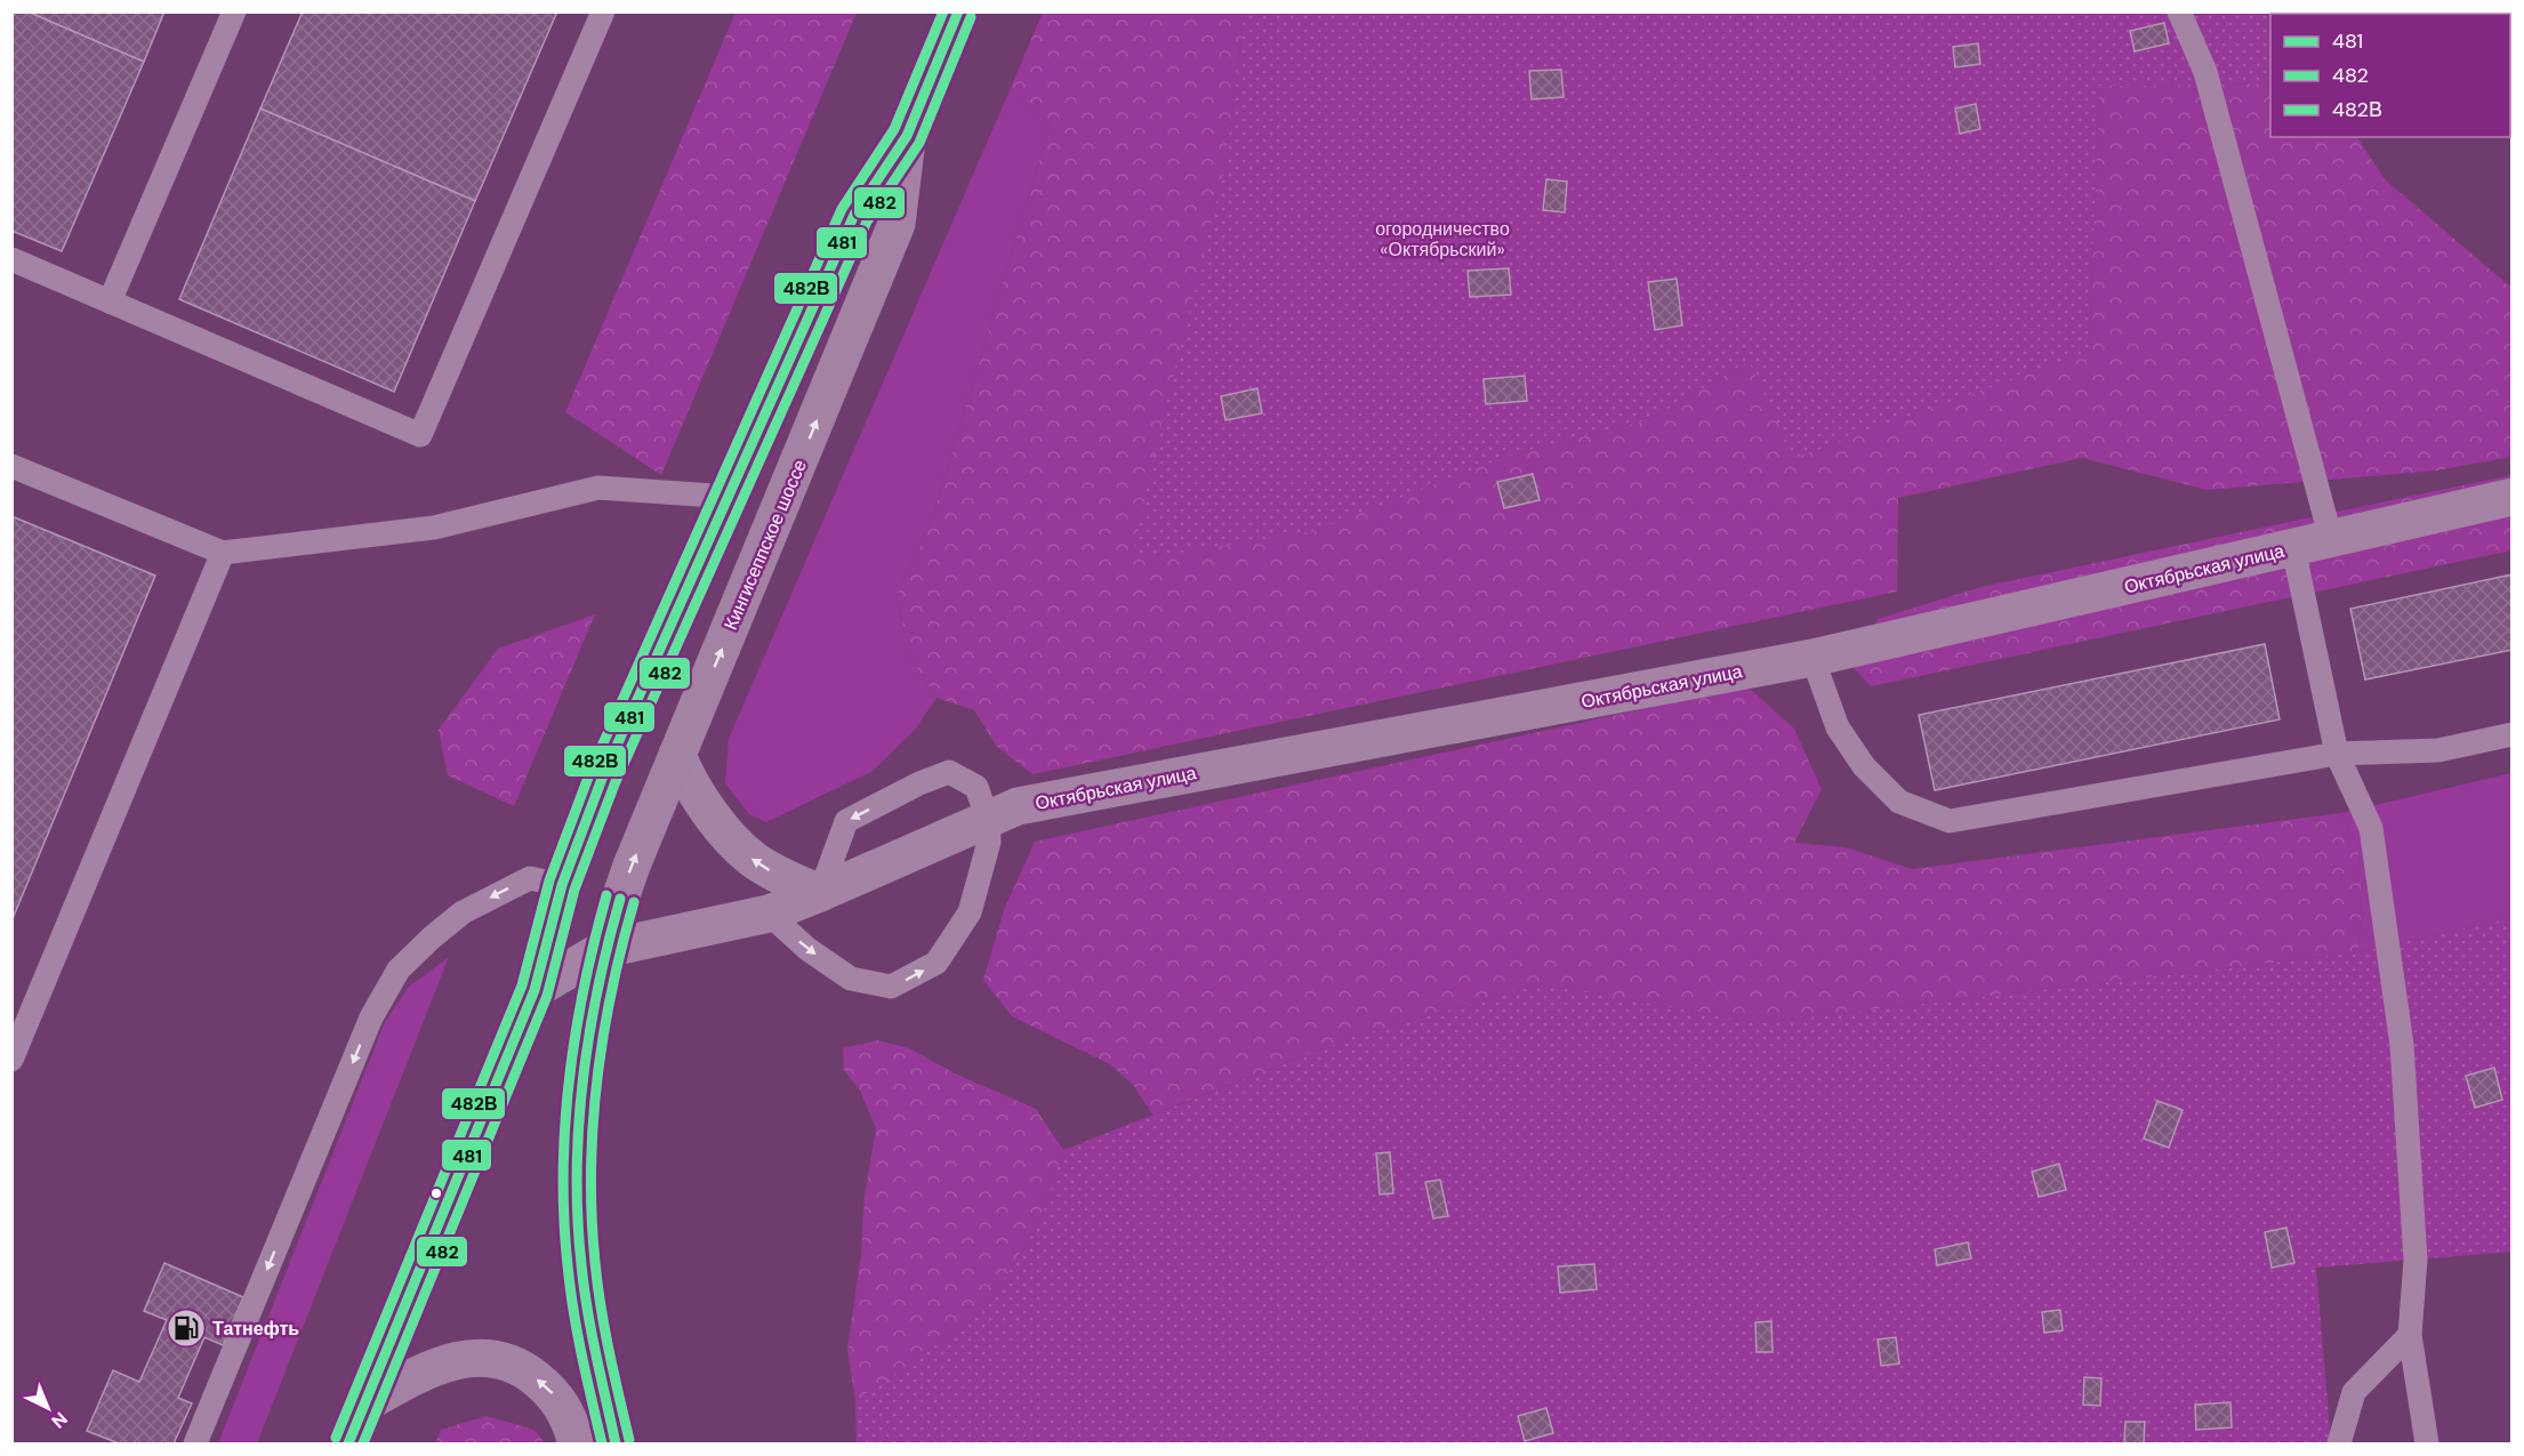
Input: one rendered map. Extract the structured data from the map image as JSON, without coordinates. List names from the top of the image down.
{
  "streets": {
    "highway": ["Кингисеппское шоссе"],
    "street": ["Октябрьская улица"]
  },
  "crossings": [
    ["Кингисеппское шоссе", "Октябрьская улица"]
  ],
  "parks": ["огородничество «Октябрьский»"],
  "places": {
    "fuel station": ["Татнефть"]
  },
  "lines": ["transit line 481", "transit line 482В", "transit line 482"],
  "legend": ["481", "482", "482В"],
  "north": "bottom right"
}
